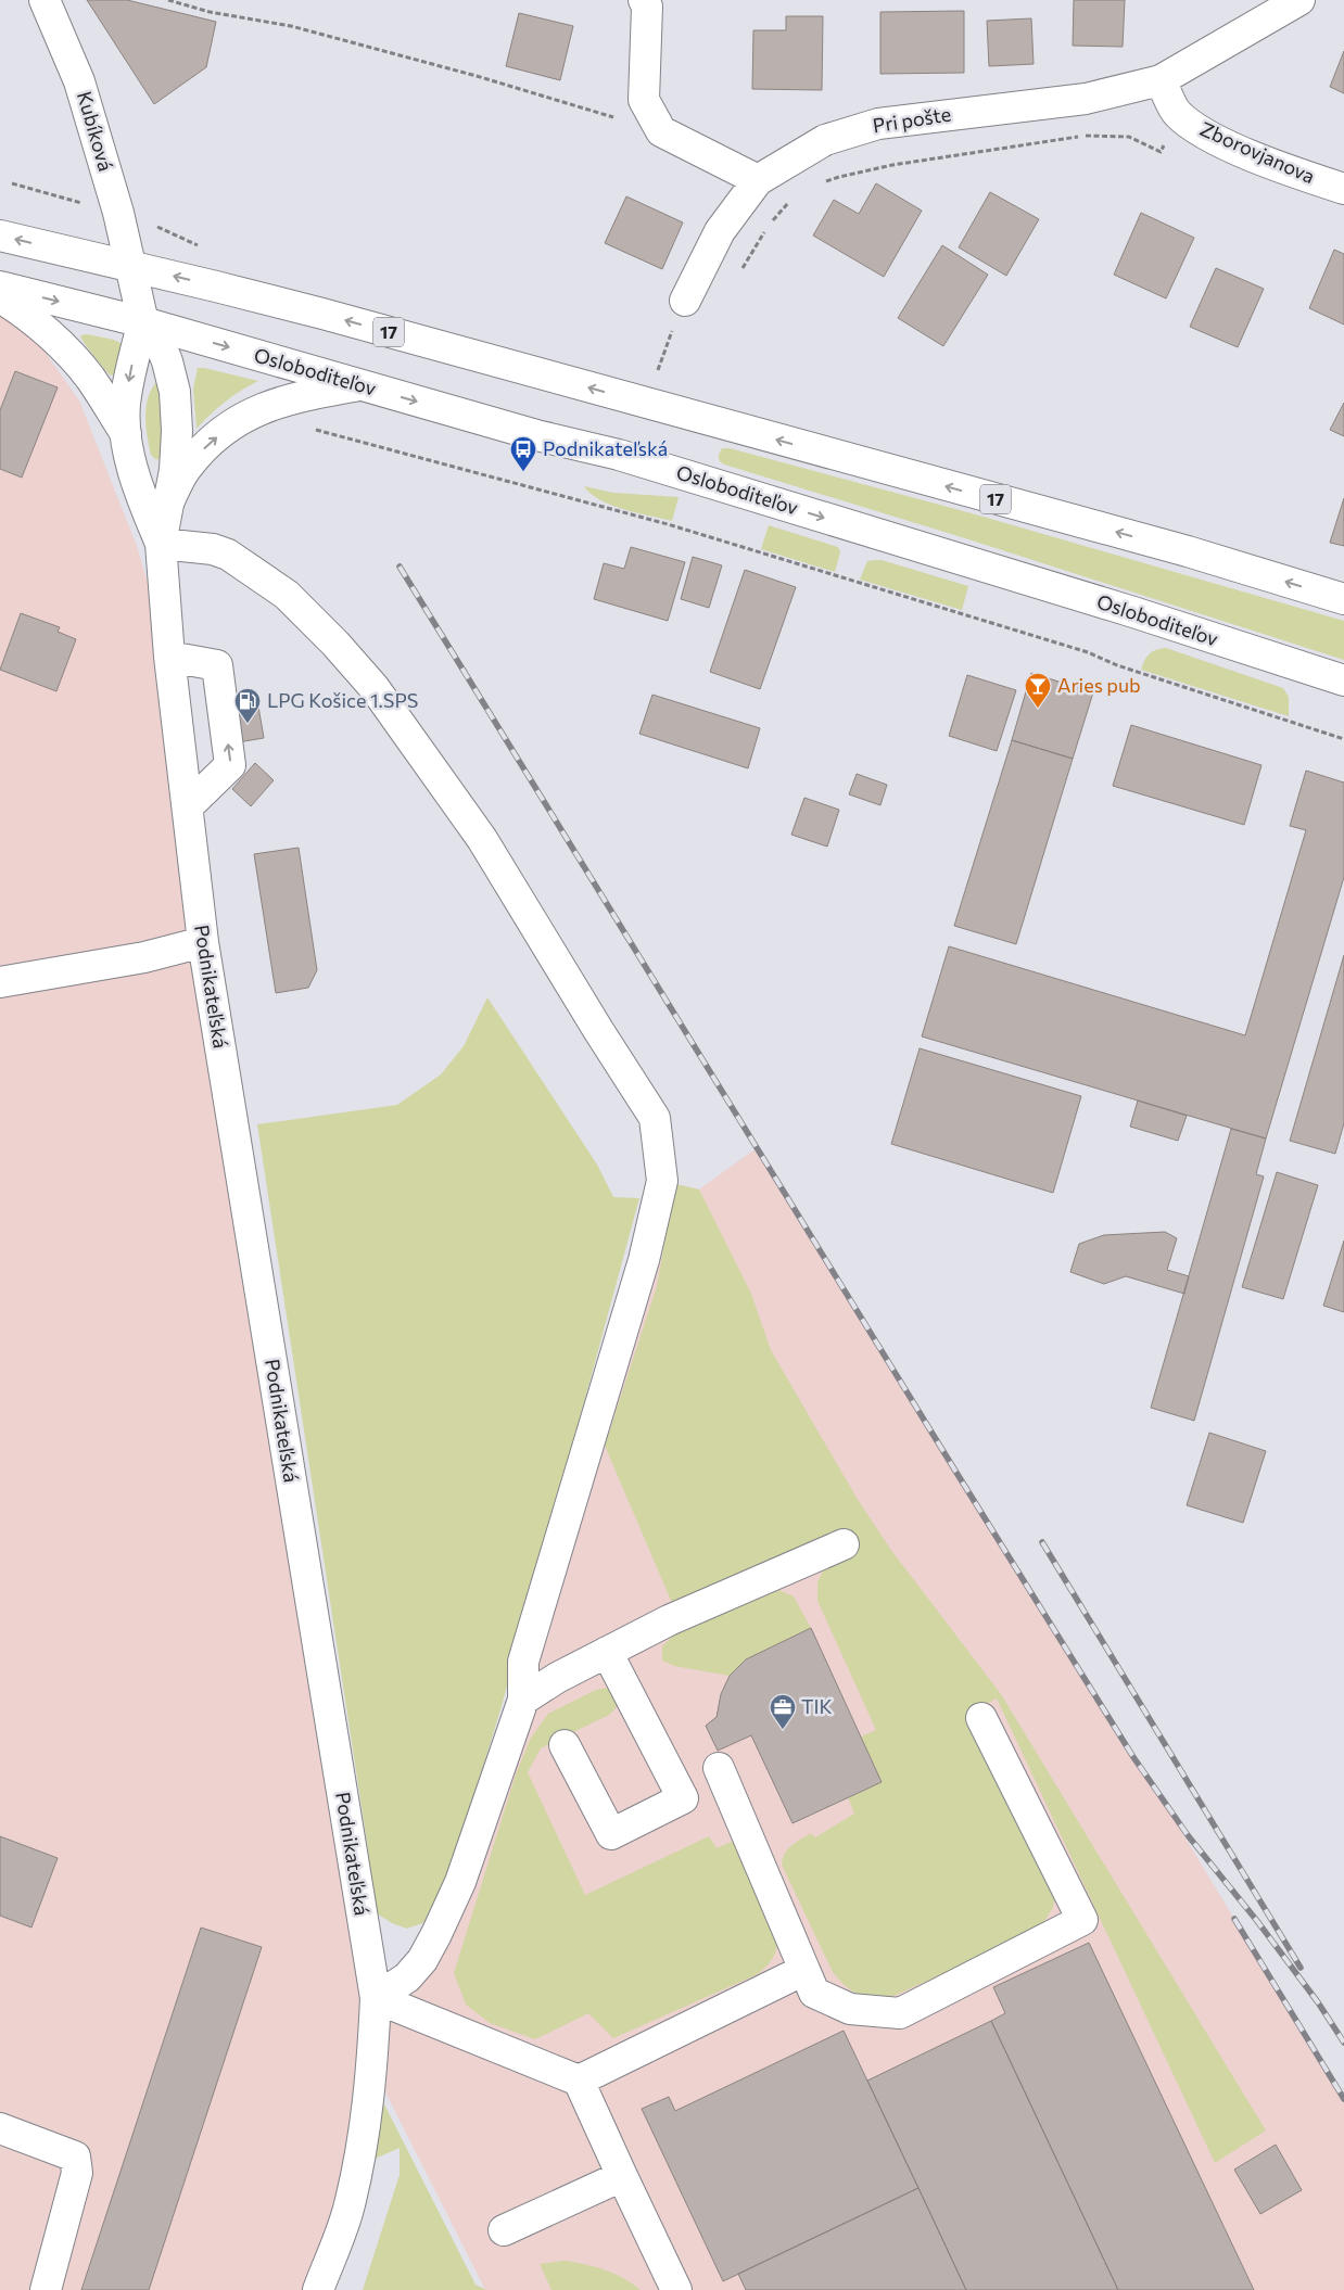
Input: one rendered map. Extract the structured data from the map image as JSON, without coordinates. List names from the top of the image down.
{
  "streets": {
    "street": [
      "Pri pošte",
      "Kubíková",
      "Zborovjanova",
      "17",
      "Osloboditeľov",
      "Podnikateľská"
    ]
  },
  "crossings": [
    ["Pri pošte", "Zborovjanova"],
    ["Kubíková", "17"],
    ["Kubíková", "Osloboditeľov"]
  ],
  "places": {
    "bus stop": ["Podnikateľská"],
    "bar": ["Aries pub"],
    "fuel station": ["LPG Košice 1.SPS"],
    "office": ["TIK"]
  }
}
